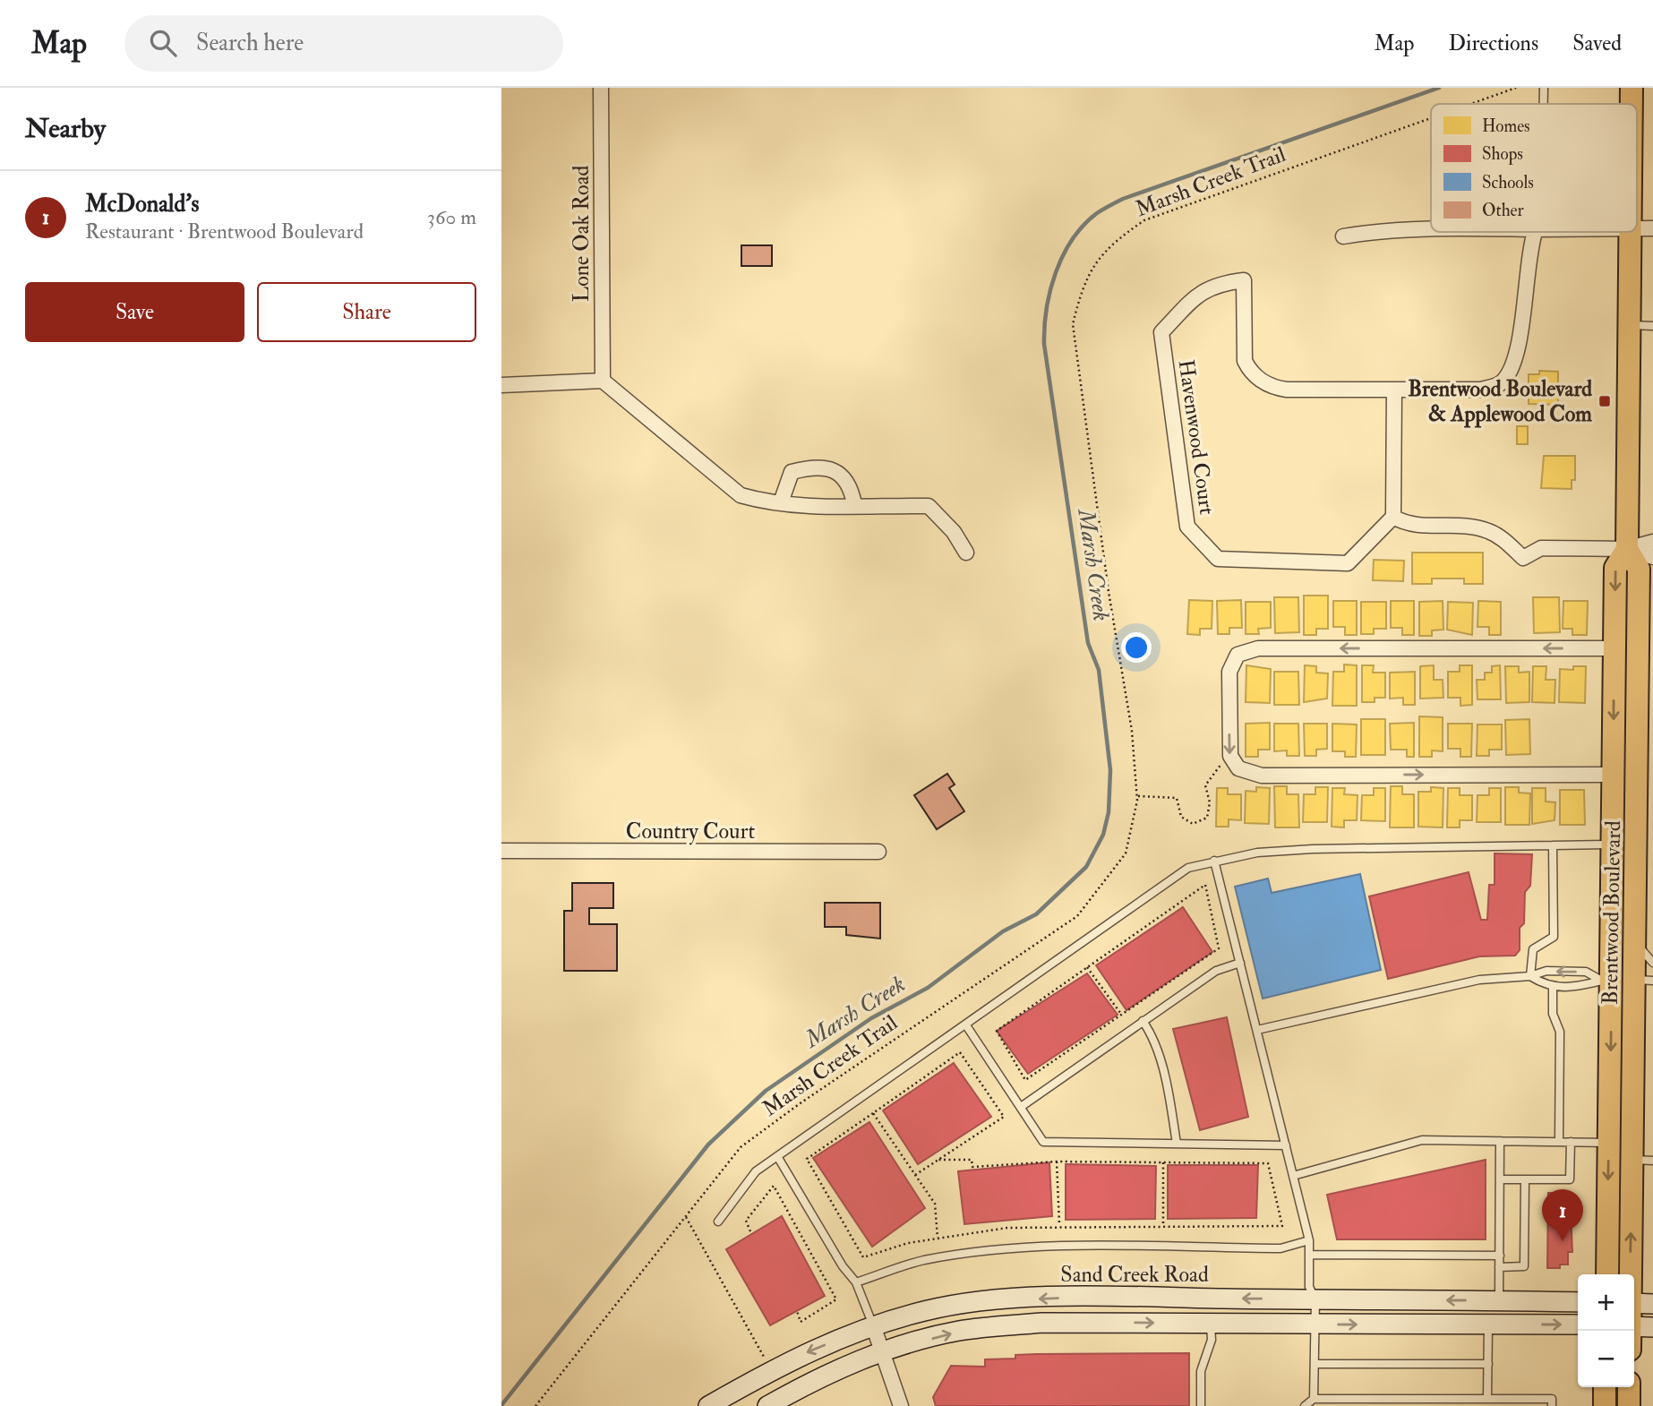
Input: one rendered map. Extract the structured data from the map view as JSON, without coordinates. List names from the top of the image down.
{
  "streets": {
    "main road": ["Brentwood Boulevard", "Sand Creek Road"],
    "street": ["Lone Oak Road", "Havenwood Court", "Country Court"],
    "path": ["Marsh Creek Trail"]
  },
  "water": ["Marsh Creek"],
  "places": {
    "transit": ["Brentwood Boulevard & Applewood Com"]
  },
  "legend": [
    "Homes",
    "Shops",
    "Schools",
    "Other"
  ],
  "page": {
    "header": "Map",
    "search": "Search here",
    "nav": ["Map", "Directions", "Saved"],
    "heading": "Nearby",
    "list": [
      {
        "mark": "1",
        "name": "McDonald's",
        "note": "Restaurant · Brentwood Boulevard",
        "value": "360 m"
      }
    ],
    "buttons": ["Save", "Share"],
    "pins": "1",
    "map_buttons": ["+", "−"]
  }
}
